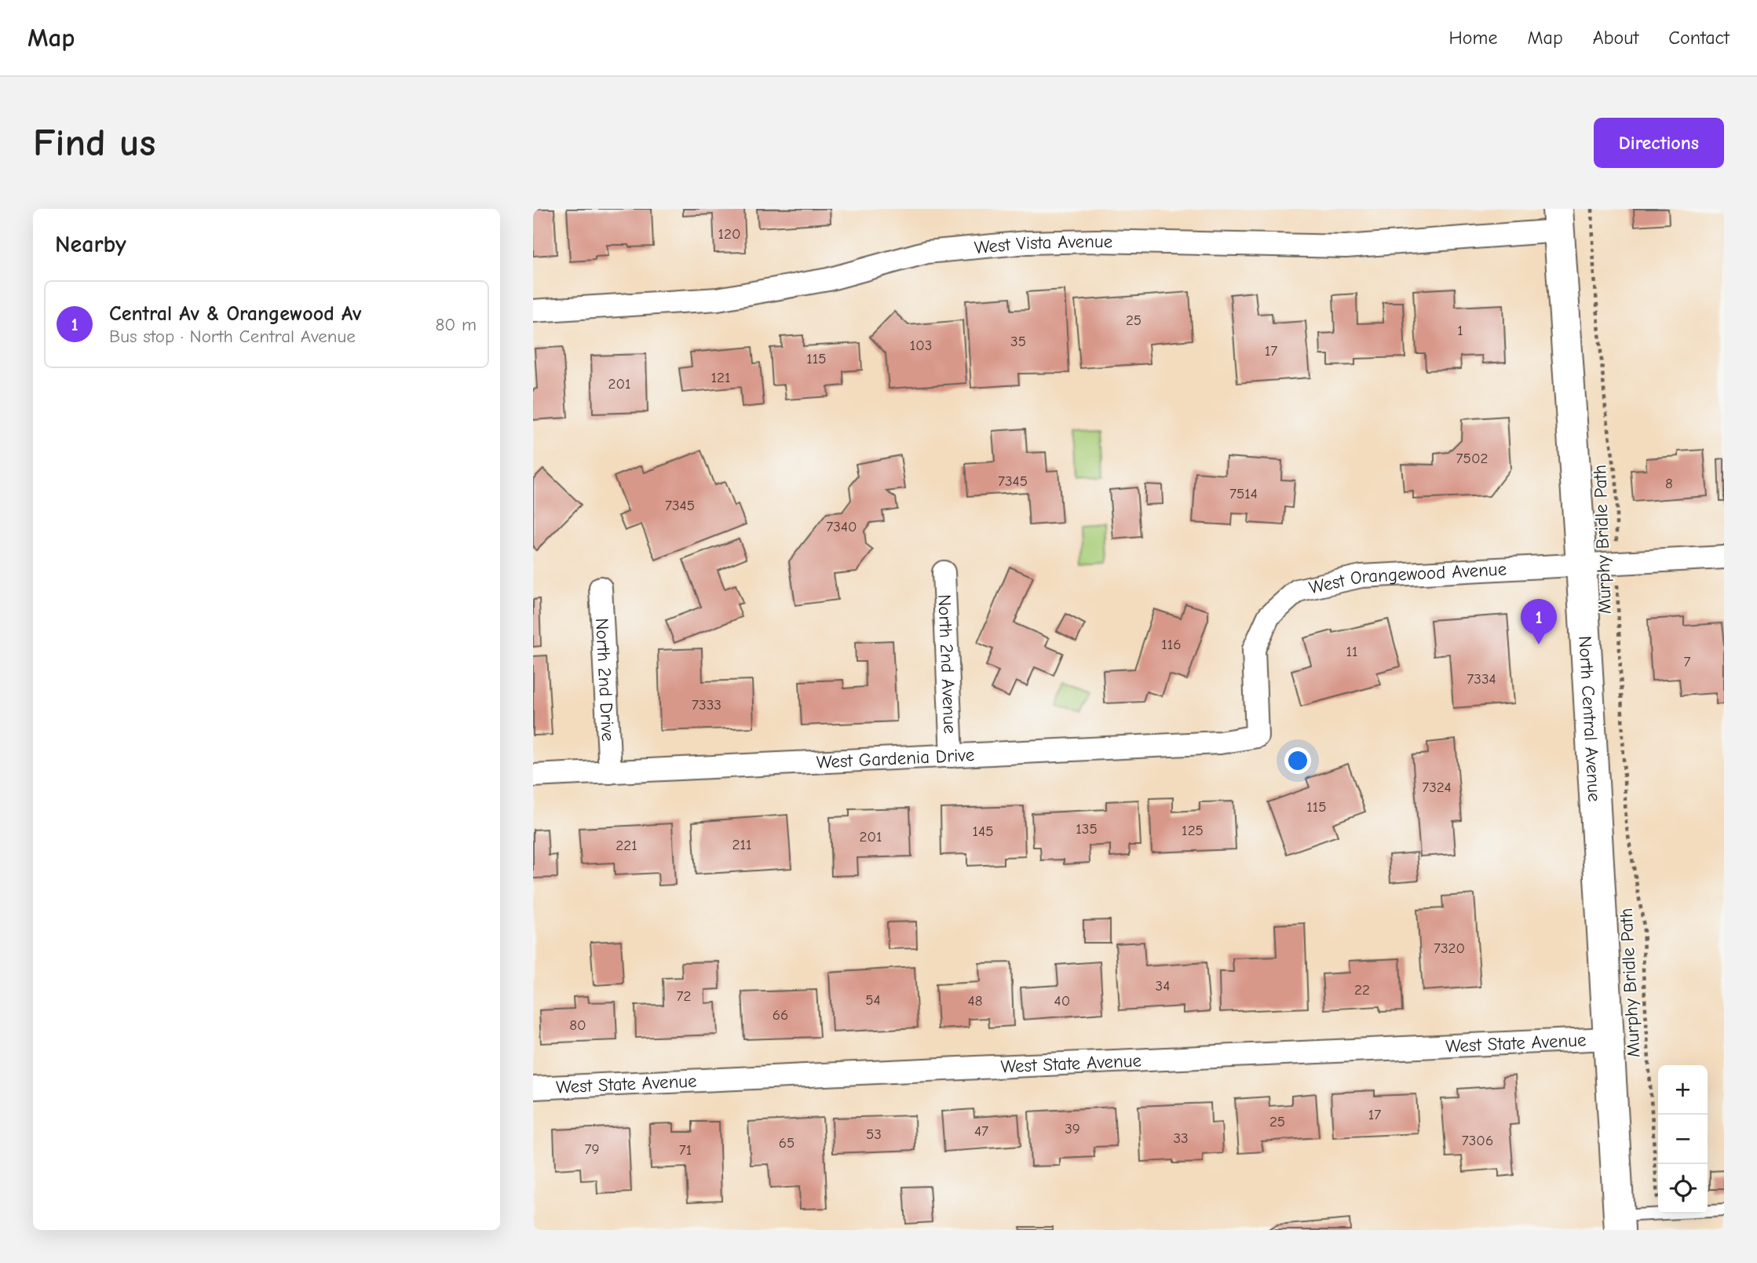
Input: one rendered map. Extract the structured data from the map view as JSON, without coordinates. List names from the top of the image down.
{
  "streets": {
    "main road": ["North Central Avenue"],
    "street": [
      "West Vista Avenue",
      "West Orangewood Avenue",
      "North 2nd Avenue",
      "North 2nd Drive",
      "West Gardenia Drive",
      "West State Avenue"
    ],
    "path": ["Murphy Bridle Path"]
  },
  "crossings": [
    ["West Vista Avenue", "North Central Avenue"],
    ["Murphy Bridle Path", "West Orangewood Avenue"],
    ["West Orangewood Avenue", "North Central Avenue"],
    ["West Orangewood Avenue", "West Gardenia Drive"],
    ["North 2nd Avenue", "West Gardenia Drive"],
    ["North 2nd Drive", "West Gardenia Drive"],
    ["North Central Avenue", "West State Avenue"]
  ],
  "house_numbers": [
    "120",
    "25",
    "1",
    "35",
    "103",
    "17",
    "115",
    "121",
    "201",
    "7502",
    "7345",
    "8",
    "7514",
    "7345",
    "7340",
    "116",
    "11",
    "7",
    "7334",
    "7333",
    "7324",
    "115",
    "135",
    "125",
    "145",
    "201",
    "211",
    "221",
    "7320",
    "34",
    "22",
    "72",
    "54",
    "48",
    "40",
    "66",
    "80",
    "17",
    "25",
    "39",
    "47",
    "53",
    "33",
    "7306",
    "65",
    "79",
    "71"
  ],
  "page": {
    "header": "Map",
    "nav": [
      "Home",
      "Map",
      "About",
      "Contact"
    ],
    "buttons": "Directions",
    "title": "Find us",
    "heading": "Nearby",
    "list": [
      {
        "mark": "1",
        "name": "Central Av & Orangewood Av",
        "note": "Bus stop · North Central Avenue",
        "value": "80 m"
      }
    ],
    "pins": "1",
    "map_buttons": ["+", "−"]
  }
}
